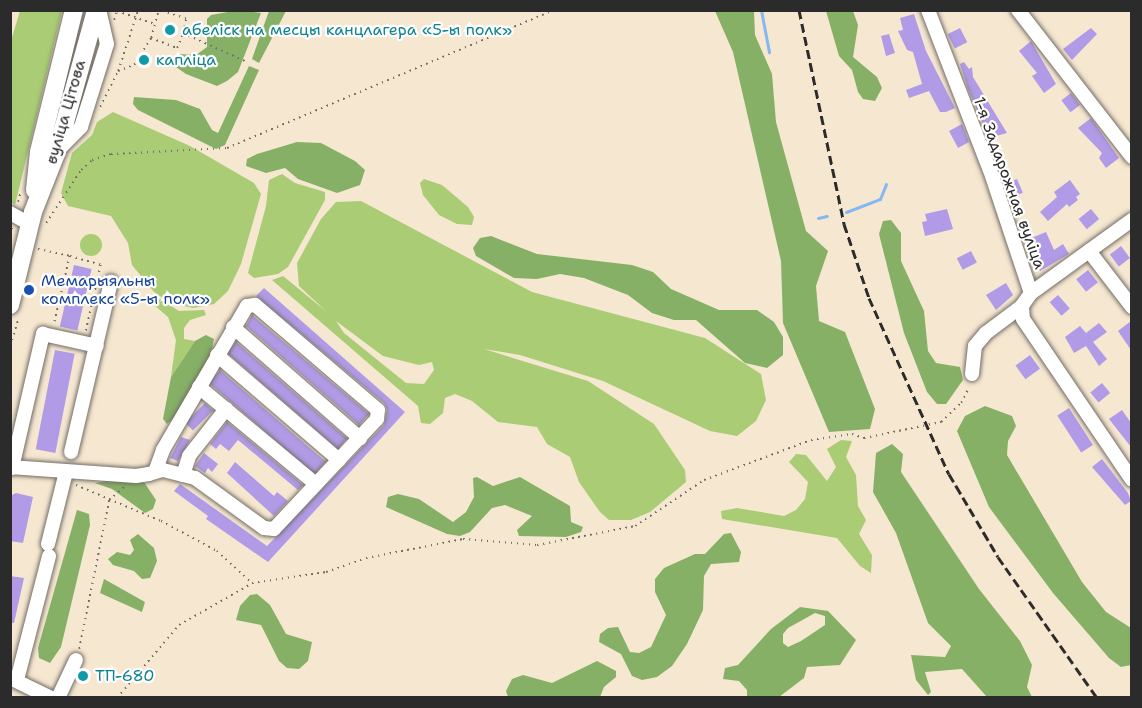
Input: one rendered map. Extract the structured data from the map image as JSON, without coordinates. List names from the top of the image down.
{
  "streets": {
    "main road": ["вуліца Цітова"],
    "street": ["1-я Задарожная вуліца"]
  },
  "places": [
    "абеліск на месцы канцлагера «5-ы полк»",
    "капліца",
    "Мемарыяльны комплекс «5-ы полк»",
    "ТП-680"
  ]
}
